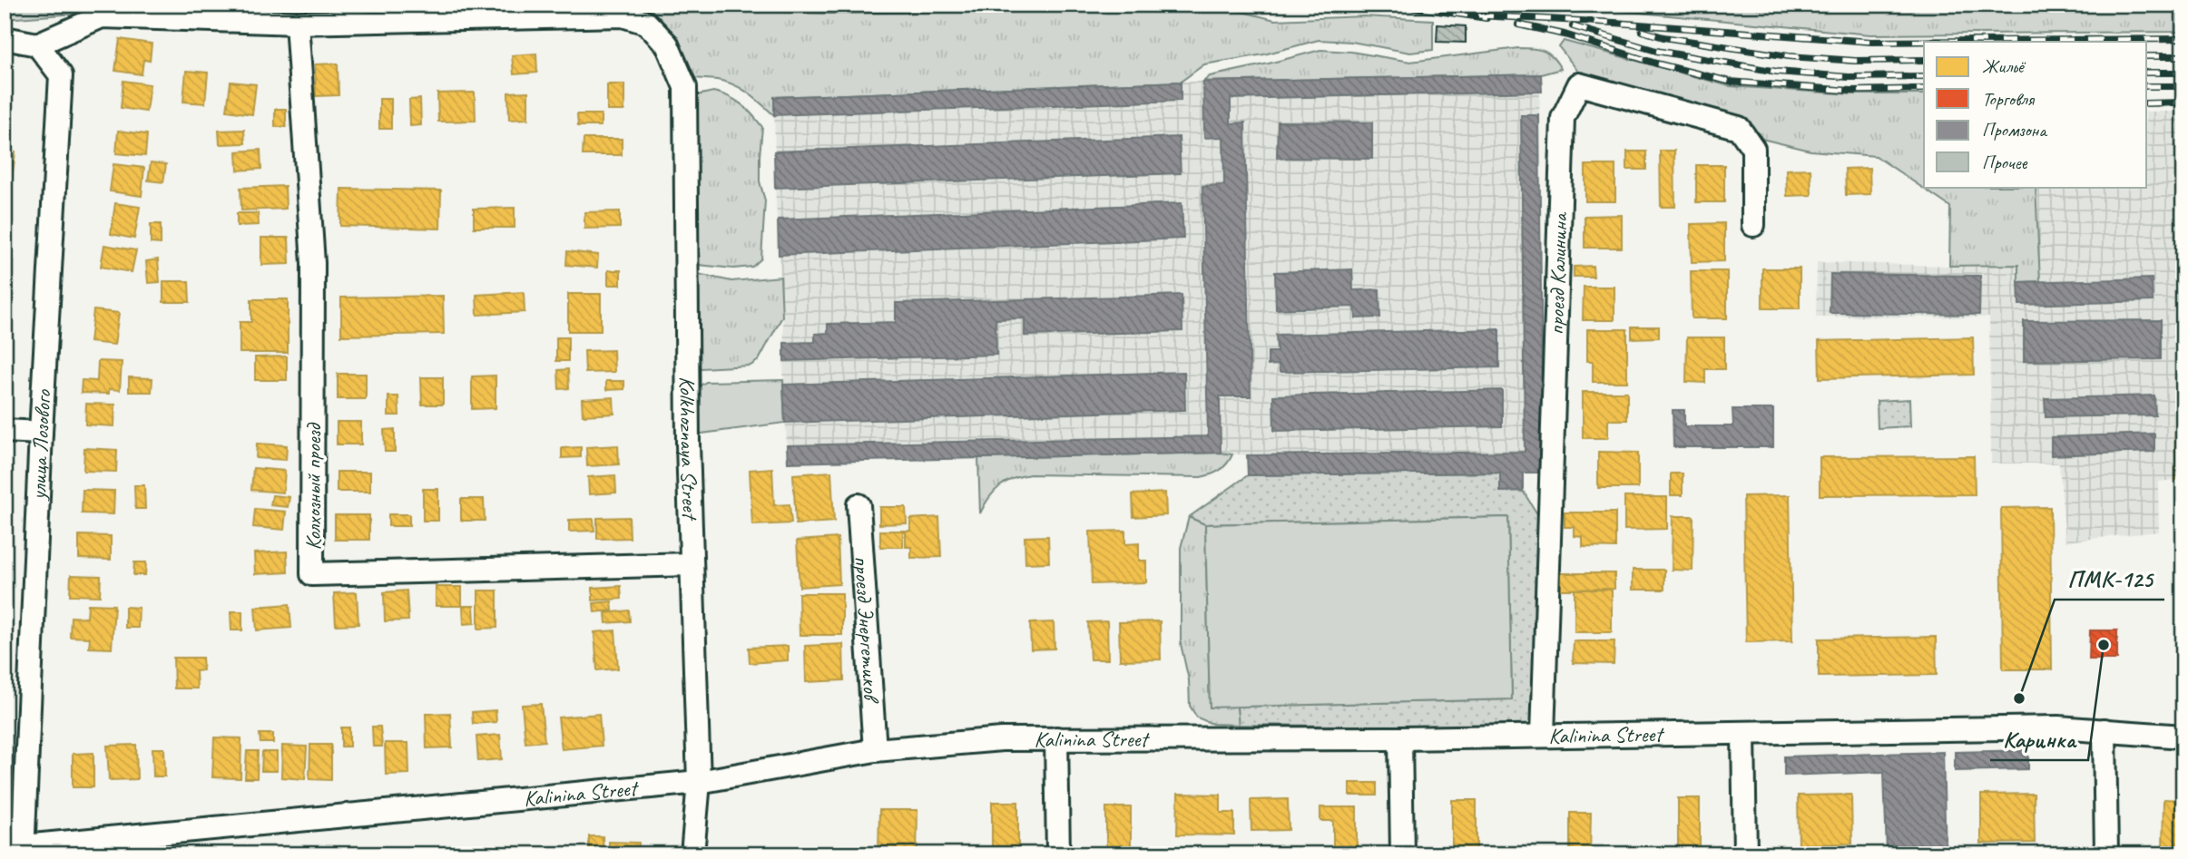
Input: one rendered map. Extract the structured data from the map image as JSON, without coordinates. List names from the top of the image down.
{
  "streets": {
    "street": [
      "проезд Калинина",
      "улица Лозового",
      "Kolkhoznaya Street",
      "Колхозный проезд",
      "проезд Энергетиков",
      "Kalinina Street"
    ]
  },
  "crossings": [
    ["проезд Калинина", "Kalinina Street"],
    ["улица Лозового", "Kalinina Street"],
    ["Kolkhoznaya Street", "Колхозный проезд"],
    ["Kolkhoznaya Street", "Kalinina Street"],
    ["проезд Энергетиков", "Kalinina Street"]
  ],
  "places": ["Каринка", "ПМК-125"],
  "legend": [
    "Жильё",
    "Торговля",
    "Промзона",
    "Прочее"
  ]
}
